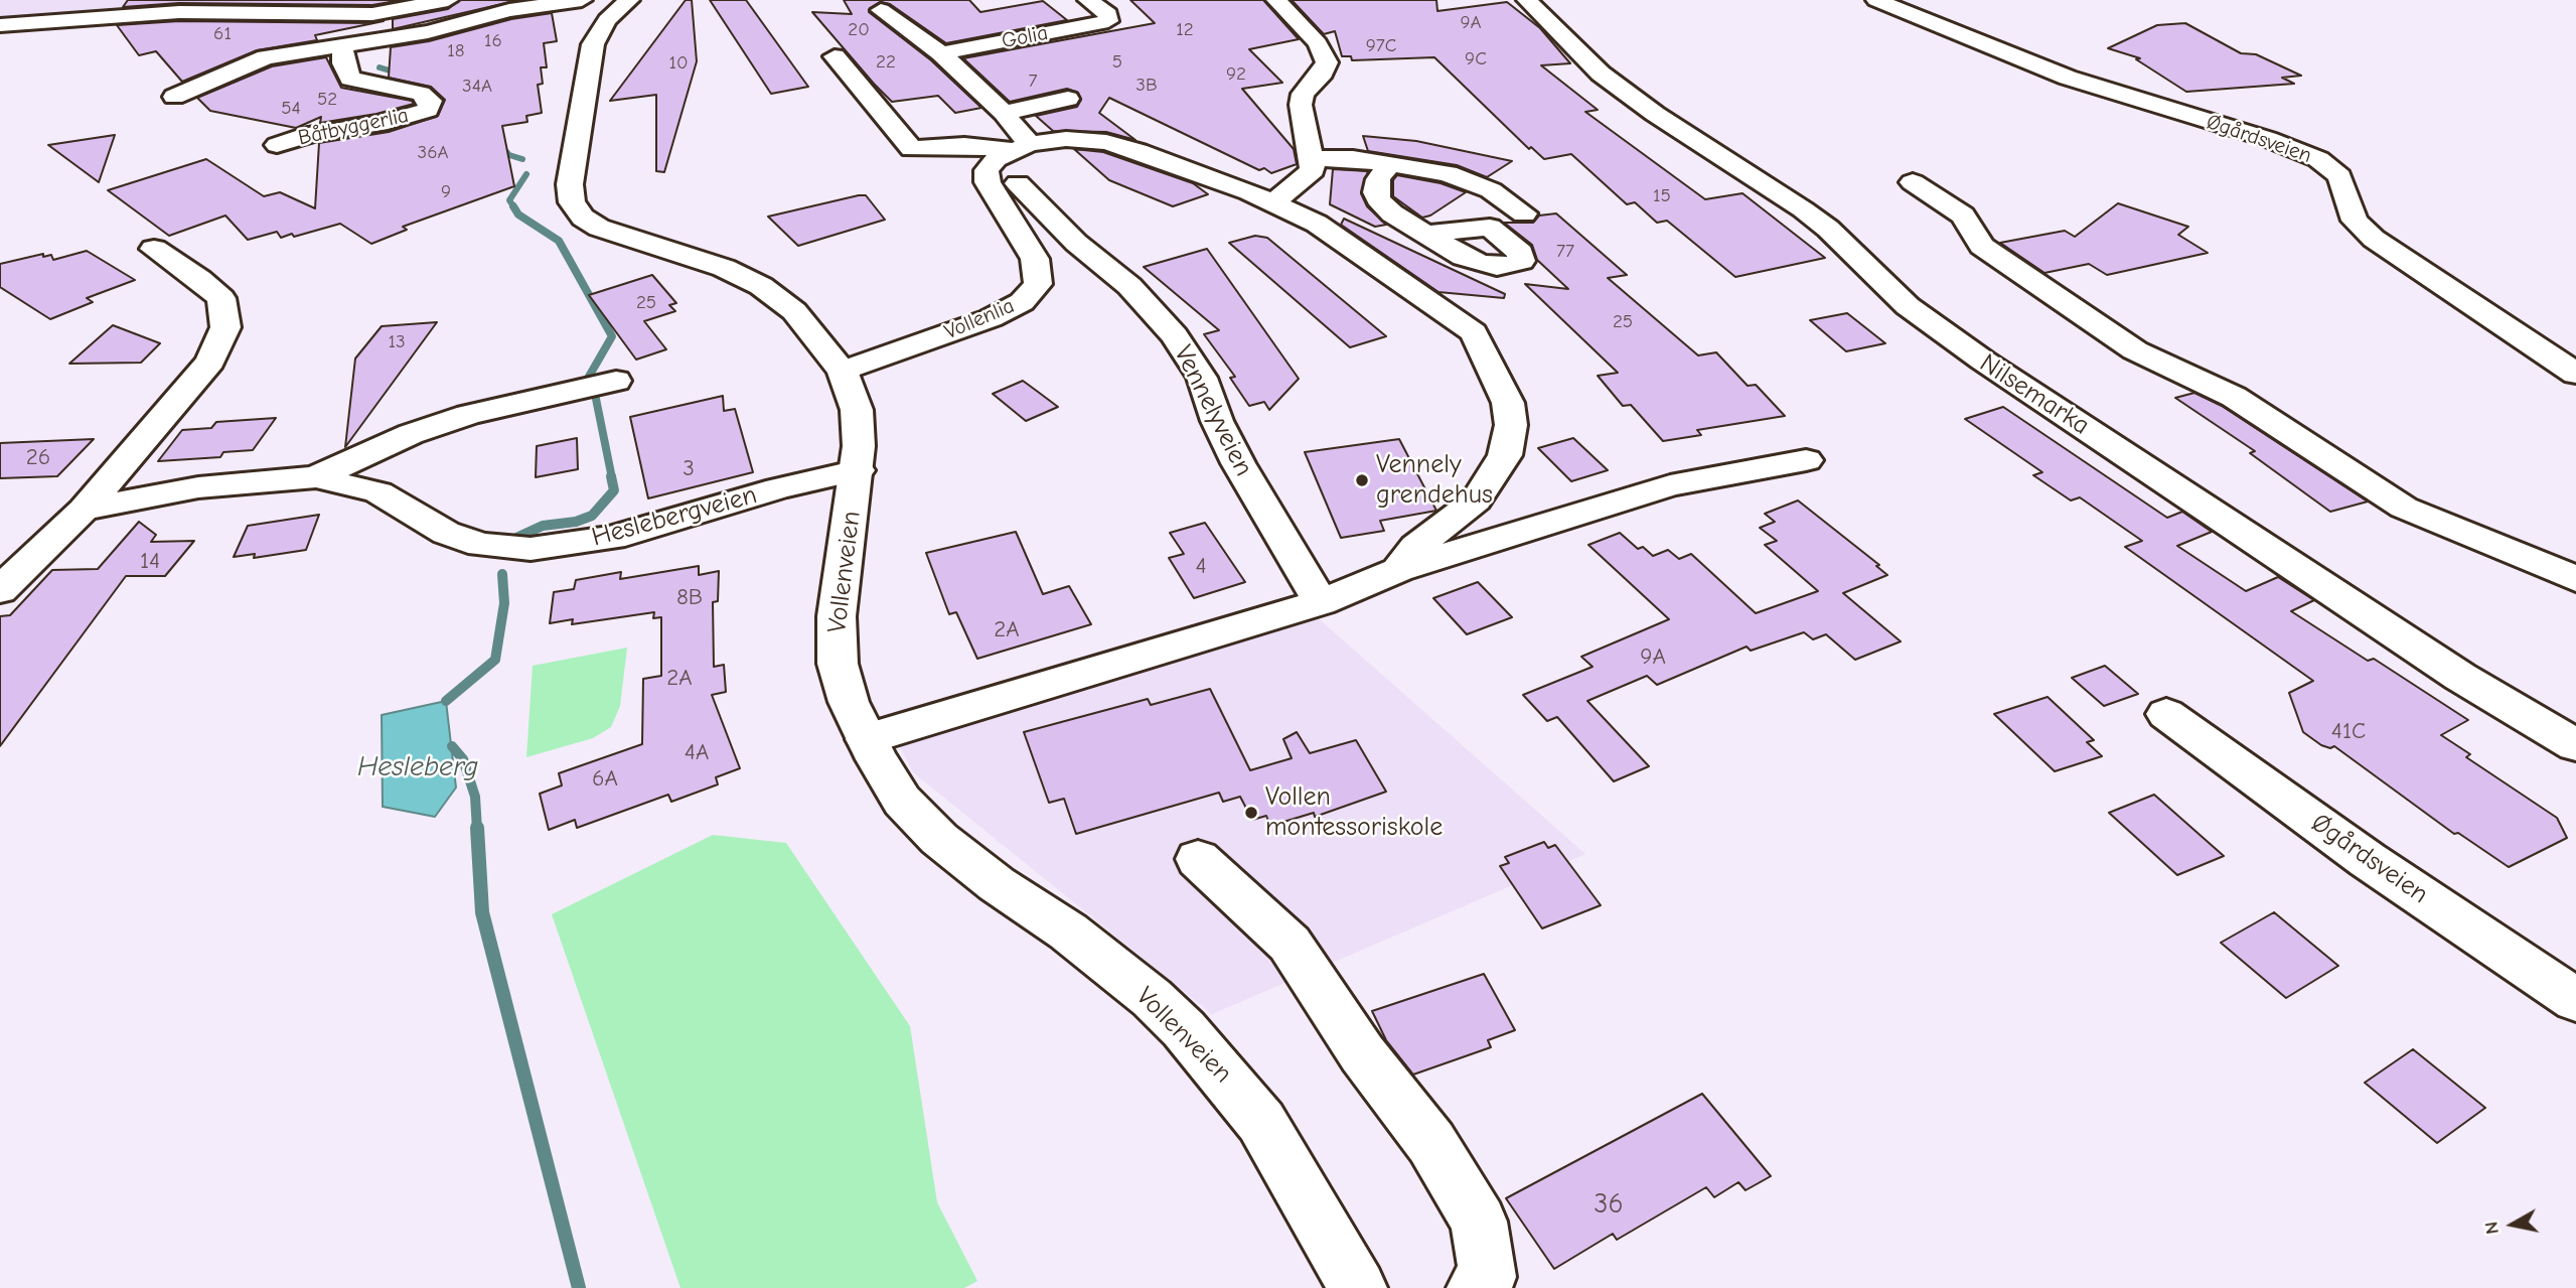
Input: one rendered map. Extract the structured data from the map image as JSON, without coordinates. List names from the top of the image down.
{
  "streets": {
    "street": [
      "Golia",
      "Båtbyggerlia",
      "Øgårdsveien",
      "Vollenlia",
      "Nilsemarka",
      "Vennelyveien",
      "Heslebergveien",
      "Vollenveien"
    ]
  },
  "crossings": [
    ["Vollenlia", "Vennelyveien"],
    ["Vollenlia", "Vollenveien"],
    ["Heslebergveien", "Vollenveien"]
  ],
  "water": ["Hesleberg"],
  "places": ["Vennely grendehus", "Vollen montessoriskole"],
  "house_numbers": [
    "9A",
    "20",
    "12",
    "61",
    "16",
    "97C",
    "18",
    "9C",
    "22",
    "5",
    "10",
    "92",
    "7",
    "3B",
    "34A",
    "52",
    "54",
    "36A",
    "9",
    "15",
    "77",
    "25",
    "25",
    "13",
    "26",
    "3",
    "14",
    "4",
    "8B",
    "2A",
    "9A",
    "2A",
    "41C",
    "4A",
    "6A",
    "36"
  ],
  "north": "left"
}
